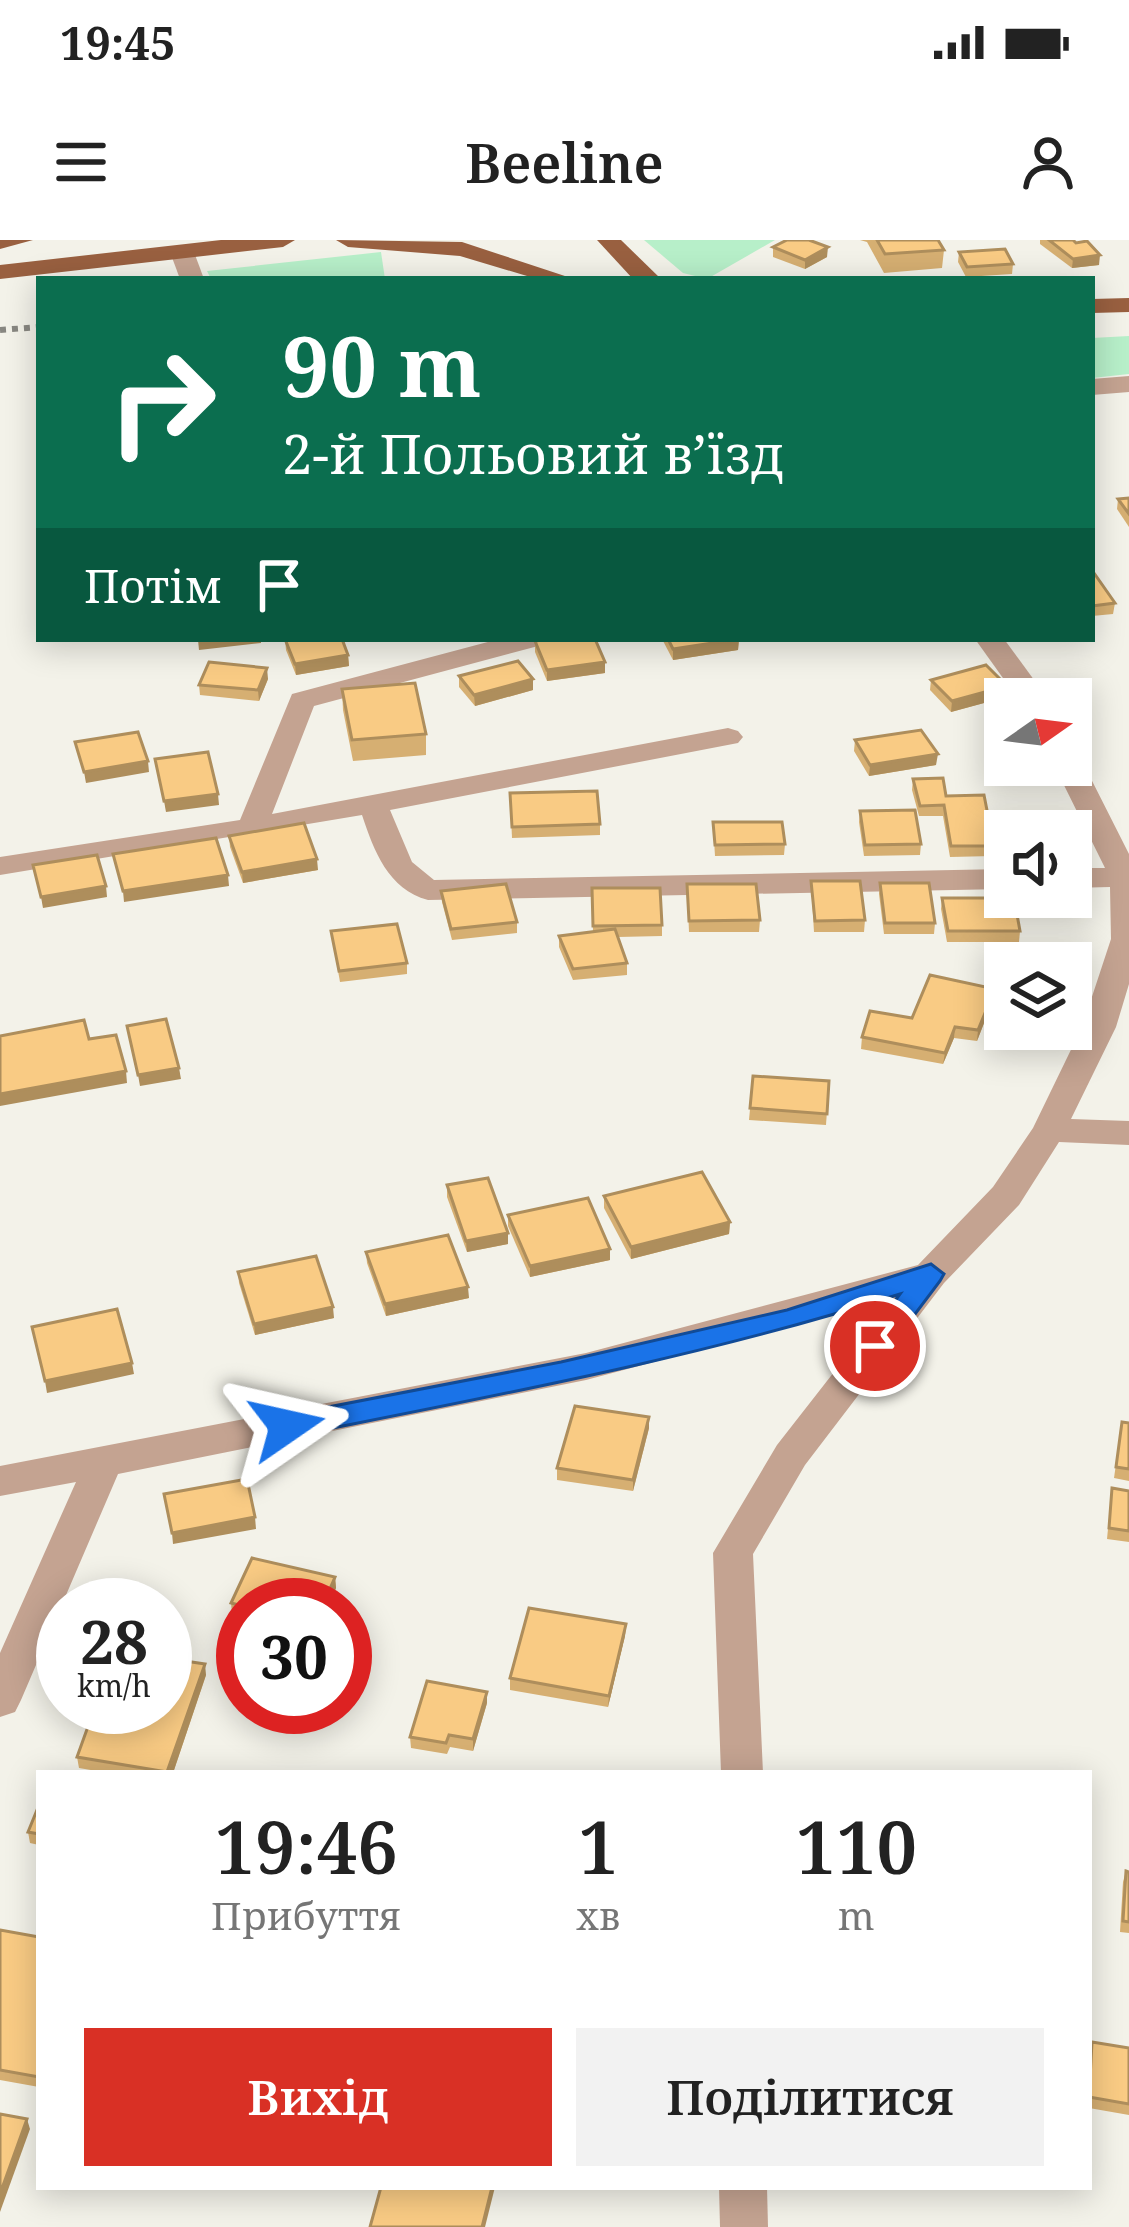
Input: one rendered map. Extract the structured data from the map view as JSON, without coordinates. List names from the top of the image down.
{
  "north": "right",
  "page": {
    "status": "19:45",
    "header": "Beeline",
    "turn": ["90 m", "2-й Польовий в’їзд"],
    "then": "Потім",
    "speed": "28 km/h",
    "limit": "30",
    "eta": [
      "19:46",
      "Прибуття",
      "1",
      "хв",
      "110",
      "m"
    ],
    "buttons": ["Вихід", "Поділитися"]
  }
}
